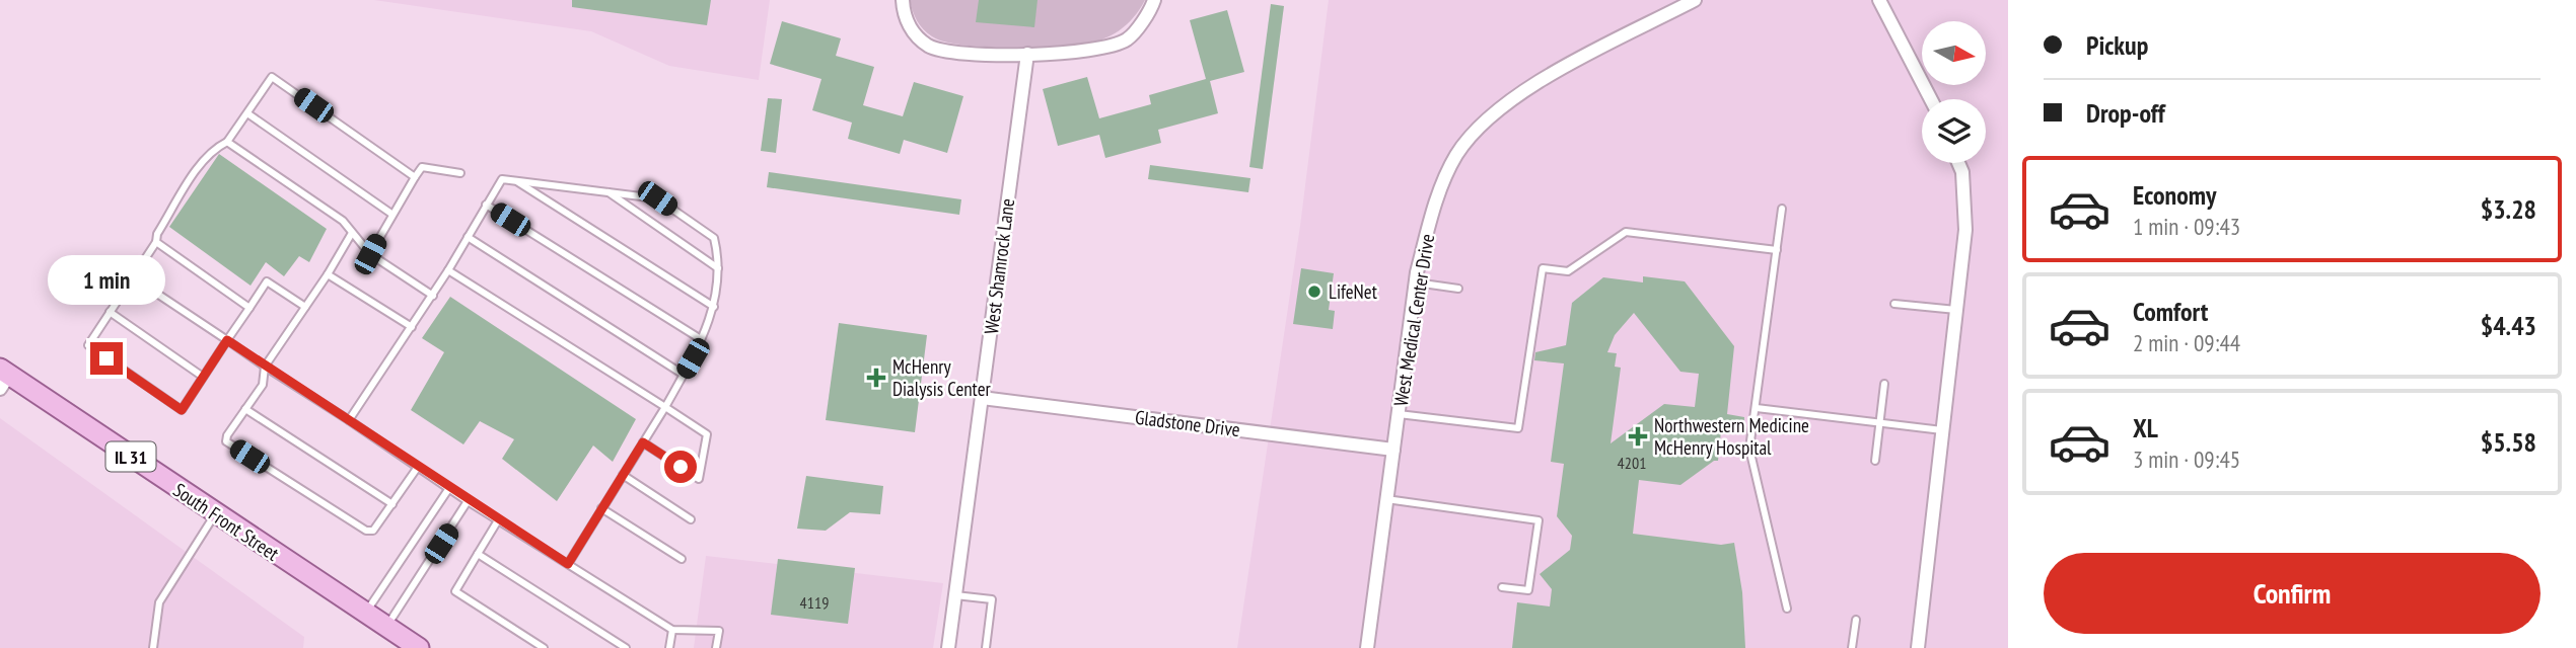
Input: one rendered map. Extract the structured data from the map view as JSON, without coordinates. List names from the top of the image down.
{
  "streets": {
    "main road": ["IL 31", "South Front Street"],
    "street": ["West Shamrock Lane", "West Medical Center Drive", "Gladstone Drive"]
  },
  "crossings": [
    ["West Shamrock Lane", "Gladstone Drive"],
    ["West Medical Center Drive", "Gladstone Drive"]
  ],
  "places": {
    "other": ["LifeNet"],
    "health": ["McHenry Dialysis Center", "Northwestern Medicine McHenry Hospital"]
  },
  "house_numbers": ["4201", "4119"],
  "north": "right",
  "page": {
    "banner": ["Pickup", "Drop-off"],
    "list": [
      {
        "name": "Economy",
        "note": "1 min · 09:43",
        "value": "$3.28"
      },
      {
        "name": "Comfort",
        "note": "2 min · 09:44",
        "value": "$4.43"
      },
      {
        "name": "XL",
        "note": "3 min · 09:45",
        "value": "$5.58"
      }
    ],
    "bubble": "1 min",
    "buttons": "Confirm"
  }
}
